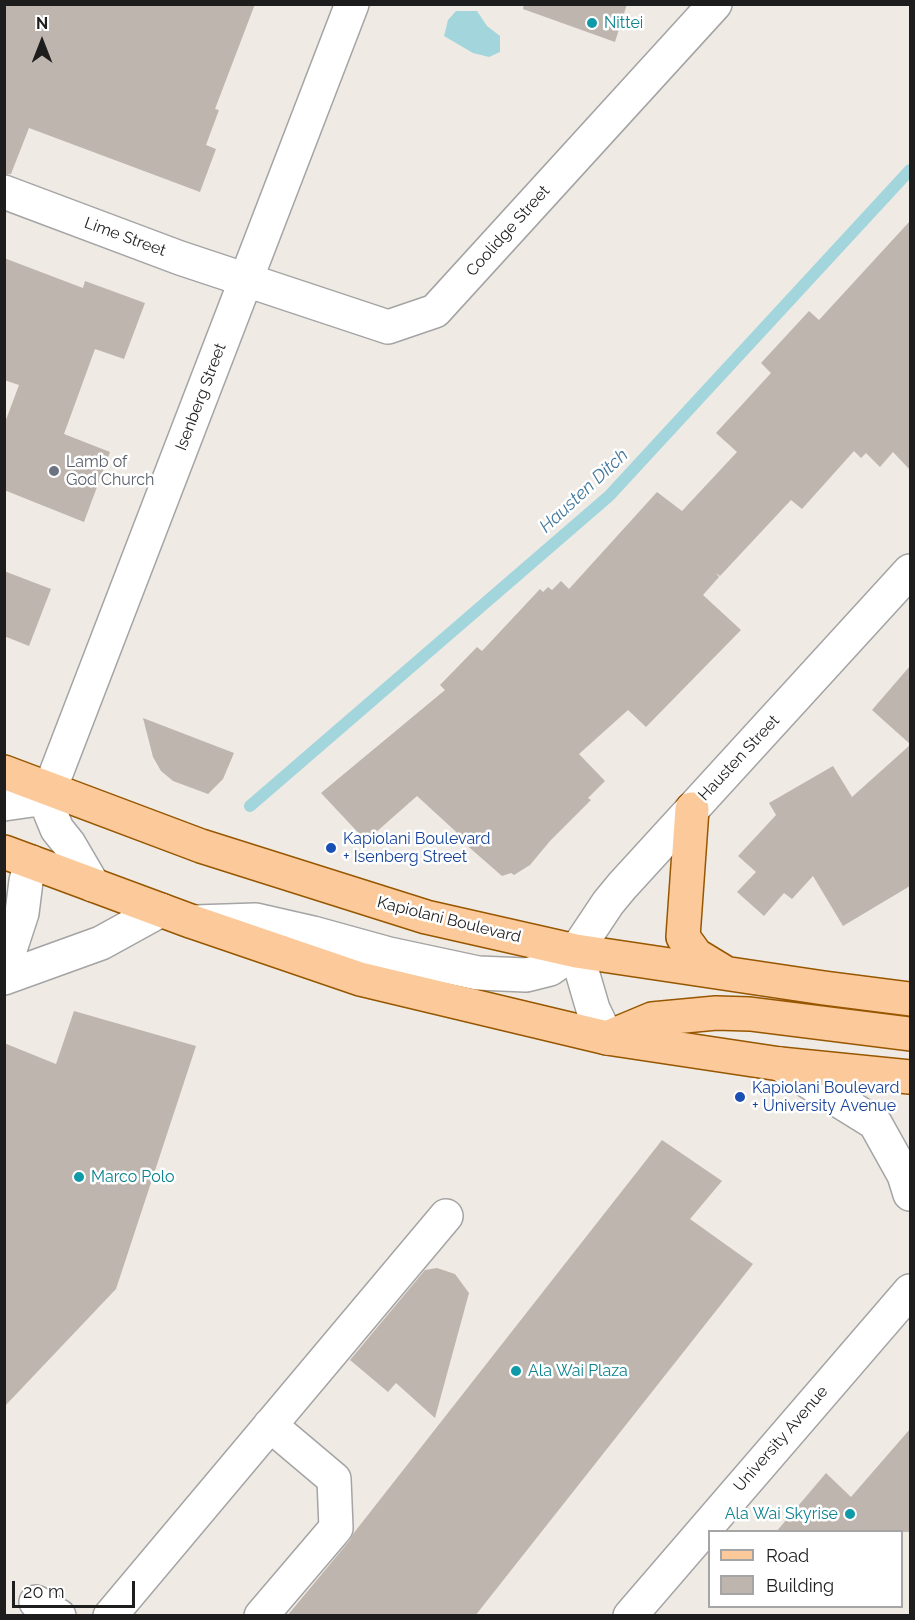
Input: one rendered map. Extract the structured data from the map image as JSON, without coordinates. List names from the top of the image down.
{
  "streets": {
    "main road": ["Kapiolani Boulevard"],
    "street": [
      "Coolidge Street",
      "Lime Street",
      "Isenberg Street",
      "Hausten Street",
      "University Avenue"
    ]
  },
  "crossings": [
    ["Coolidge Street", "Lime Street"],
    ["Coolidge Street", "Isenberg Street"],
    ["Lime Street", "Isenberg Street"],
    ["Isenberg Street", "Kapiolani Boulevard"],
    ["Hausten Street", "Kapiolani Boulevard"]
  ],
  "water": ["Hausten Ditch"],
  "places": [
    "Nittei",
    "Lamb of God Church",
    "Kapiolani Boulevard + Isenberg Street",
    "Kapiolani Boulevard + University Avenue",
    "Marco Polo",
    "Ala Wai Plaza",
    "Ala Wai Skyrise"
  ],
  "legend": ["Road", "Building"],
  "scale_bar": "20 m",
  "north": "top"
}
